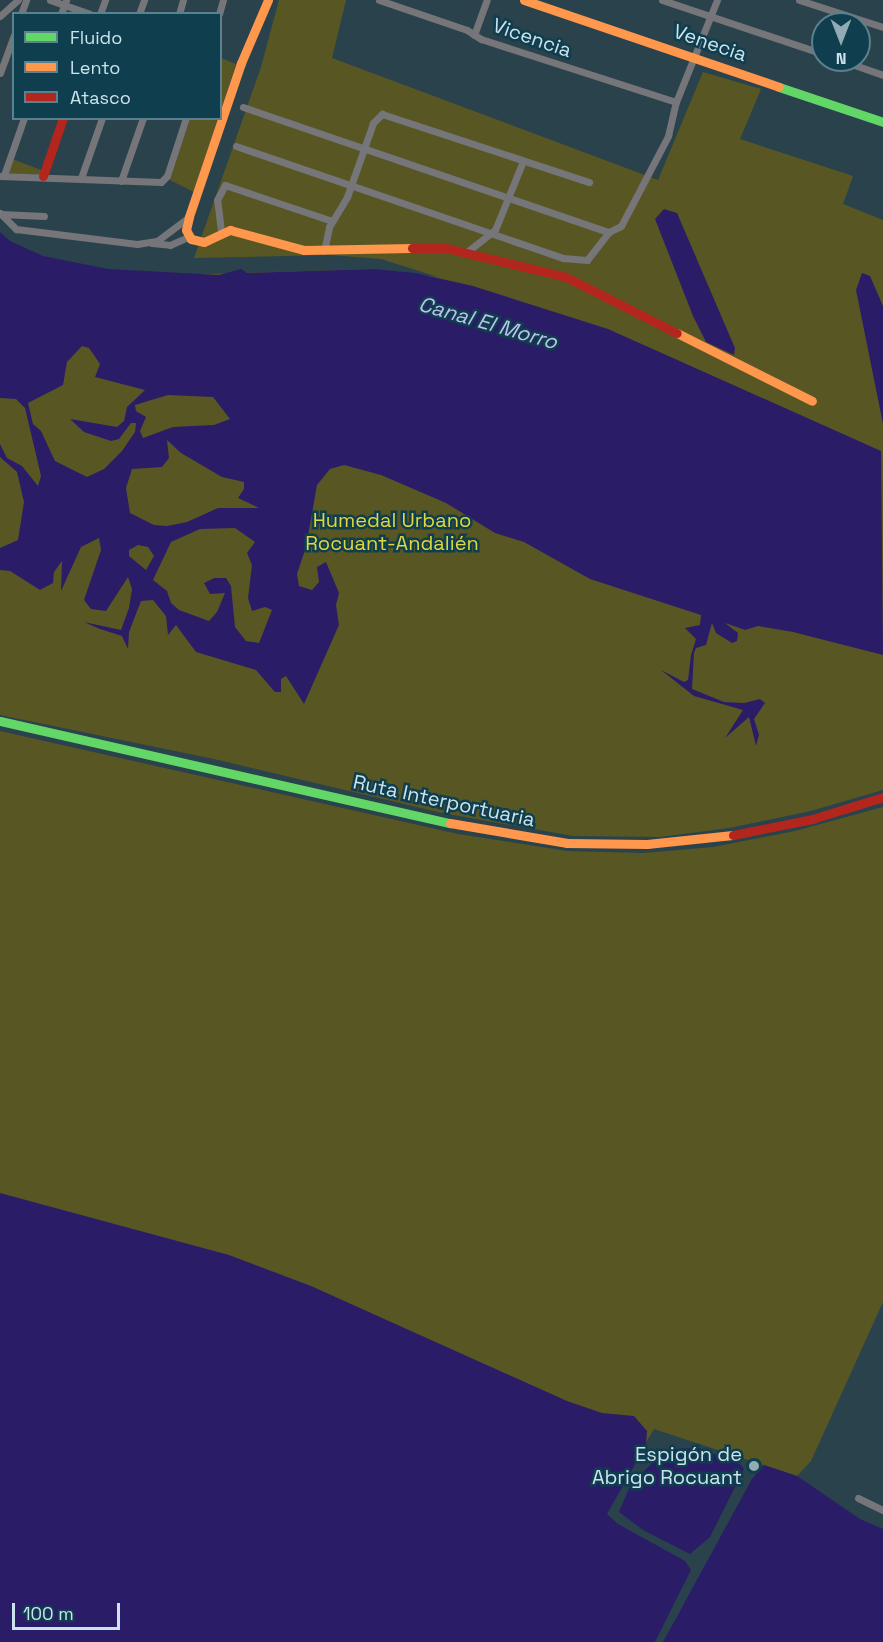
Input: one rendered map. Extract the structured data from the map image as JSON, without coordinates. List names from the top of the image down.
{
  "streets": {
    "main road": ["Venecia", "Ruta Interportuaria"],
    "street": ["Vicencia"]
  },
  "water": ["Canal El Morro"],
  "parks": ["Humedal Urbano Rocuant-Andalién"],
  "places": ["Espigón de Abrigo Rocuant"],
  "legend": ["Fluido", "Lento", "Atasco"],
  "scale_bar": "100 m",
  "north": "bottom"
}
